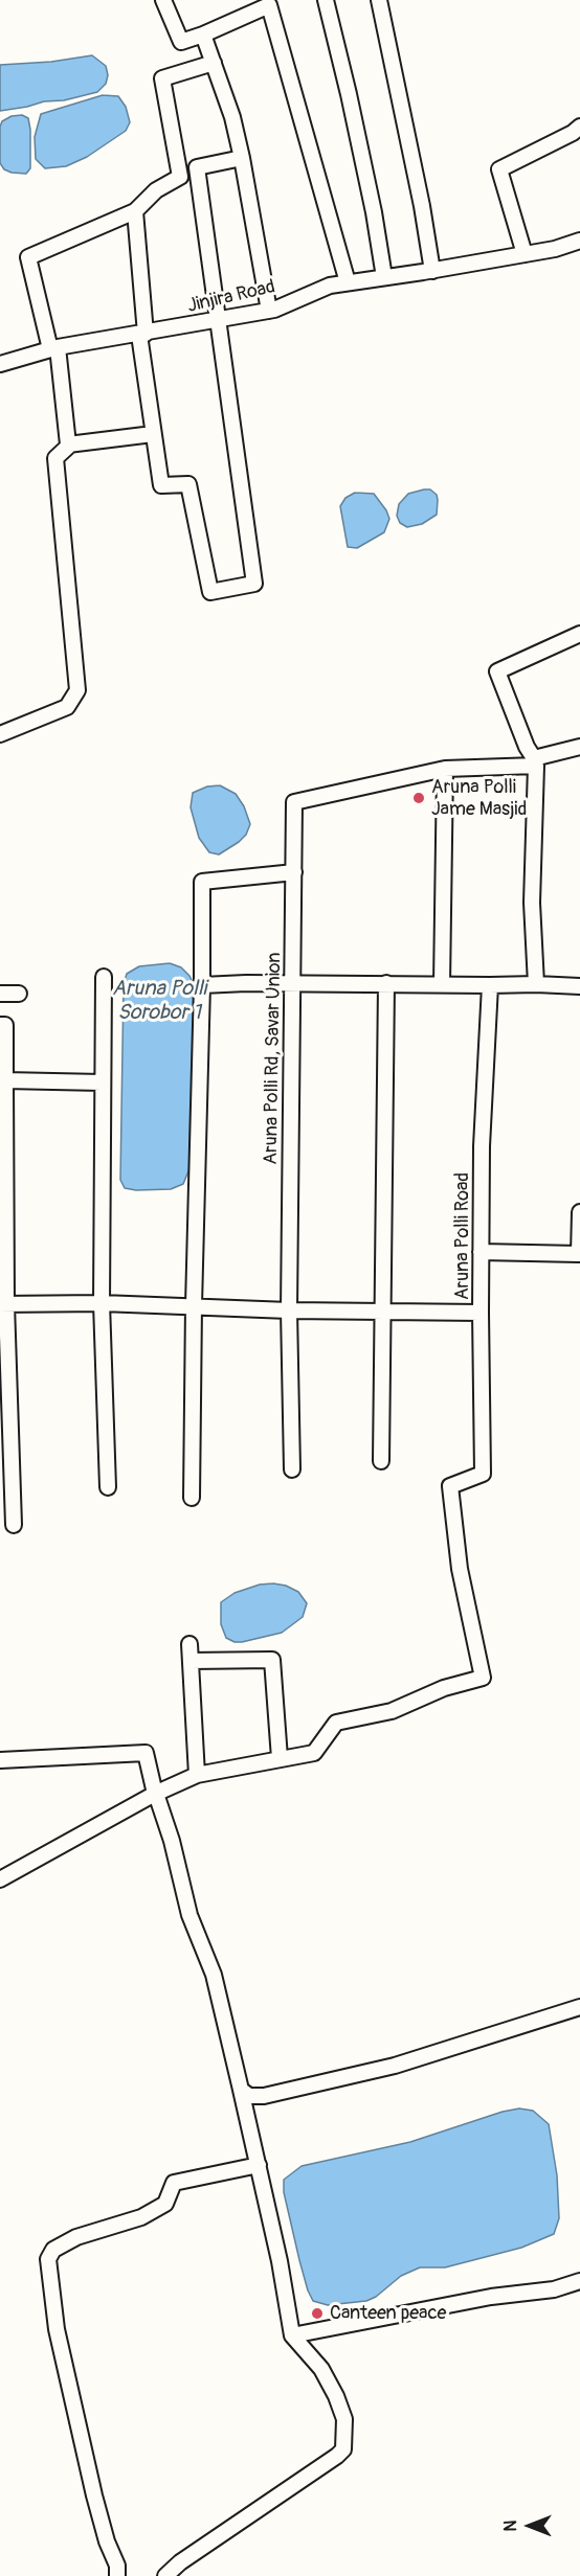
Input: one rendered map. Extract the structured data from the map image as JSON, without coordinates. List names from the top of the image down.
{
  "streets": {
    "street": ["Jinjira Road", "Aruna Polli Rd, Savar Union", "Aruna Polli Road"]
  },
  "crossings": [
    ["Aruna Polli Rd, Savar Union", "Aruna Polli Road"]
  ],
  "water": ["Aruna Polli Sorobor 1"],
  "places": ["Aruna Polli Jame Masjid", "Canteen peace"],
  "north": "left"
}
